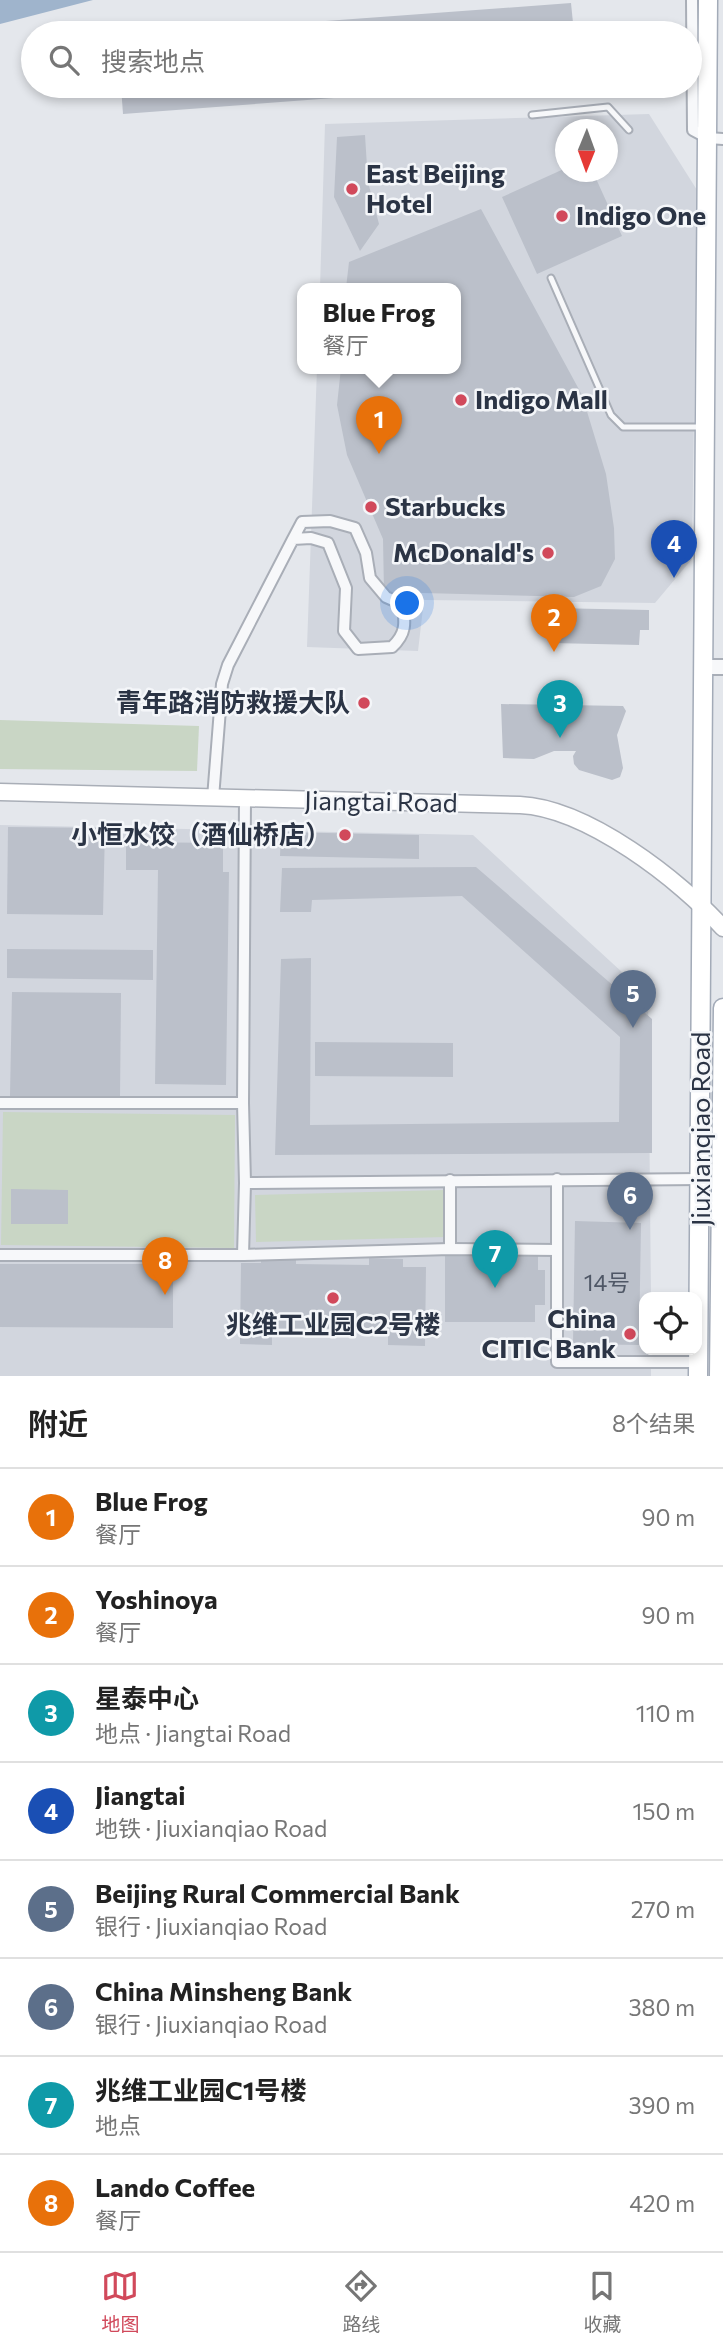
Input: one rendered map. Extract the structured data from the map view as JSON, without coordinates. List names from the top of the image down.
{
  "streets": {
    "main road": ["Jiangtai Road", "Jiuxianqiao Road"]
  },
  "crossings": [
    ["Jiangtai Road", "Jiuxianqiao Road"]
  ],
  "places": [
    "East Beijing Hotel",
    "Indigo One",
    "Indigo Mall",
    "Starbucks",
    "McDonald's",
    "青年路消防救援大队",
    "小恒水饺（酒仙桥店）",
    "兆维工业园C2号楼",
    "China CITIC Bank"
  ],
  "house_numbers": ["14号"],
  "north": "bottom",
  "page": {
    "search": "搜索地点",
    "popup": ["Blue Frog", "餐厅"],
    "pins": [
      "1",
      "4",
      "2",
      "3",
      "5",
      "6",
      "7",
      "8"
    ],
    "heading": ["附近", "8个结果"],
    "list": [
      {
        "mark": "1",
        "name": "Blue Frog",
        "note": "餐厅",
        "value": "90 m"
      },
      {
        "mark": "2",
        "name": "Yoshinoya",
        "note": "餐厅",
        "value": "90 m"
      },
      {
        "mark": "3",
        "name": "星泰中心",
        "note": "地点 · Jiangtai Road",
        "value": "110 m"
      },
      {
        "mark": "4",
        "name": "Jiangtai",
        "note": "地铁 · Jiuxianqiao Road",
        "value": "150 m"
      },
      {
        "mark": "5",
        "name": "Beijing Rural Commercial Bank",
        "note": "银行 · Jiuxianqiao Road",
        "value": "270 m"
      },
      {
        "mark": "6",
        "name": "China Minsheng Bank",
        "note": "银行 · Jiuxianqiao Road",
        "value": "380 m"
      },
      {
        "mark": "7",
        "name": "兆维工业园C1号楼",
        "note": "地点",
        "value": "390 m"
      },
      {
        "mark": "8",
        "name": "Lando Coffee",
        "note": "餐厅",
        "value": "420 m"
      }
    ],
    "nav": ["地图", "路线", "收藏"]
  }
}
